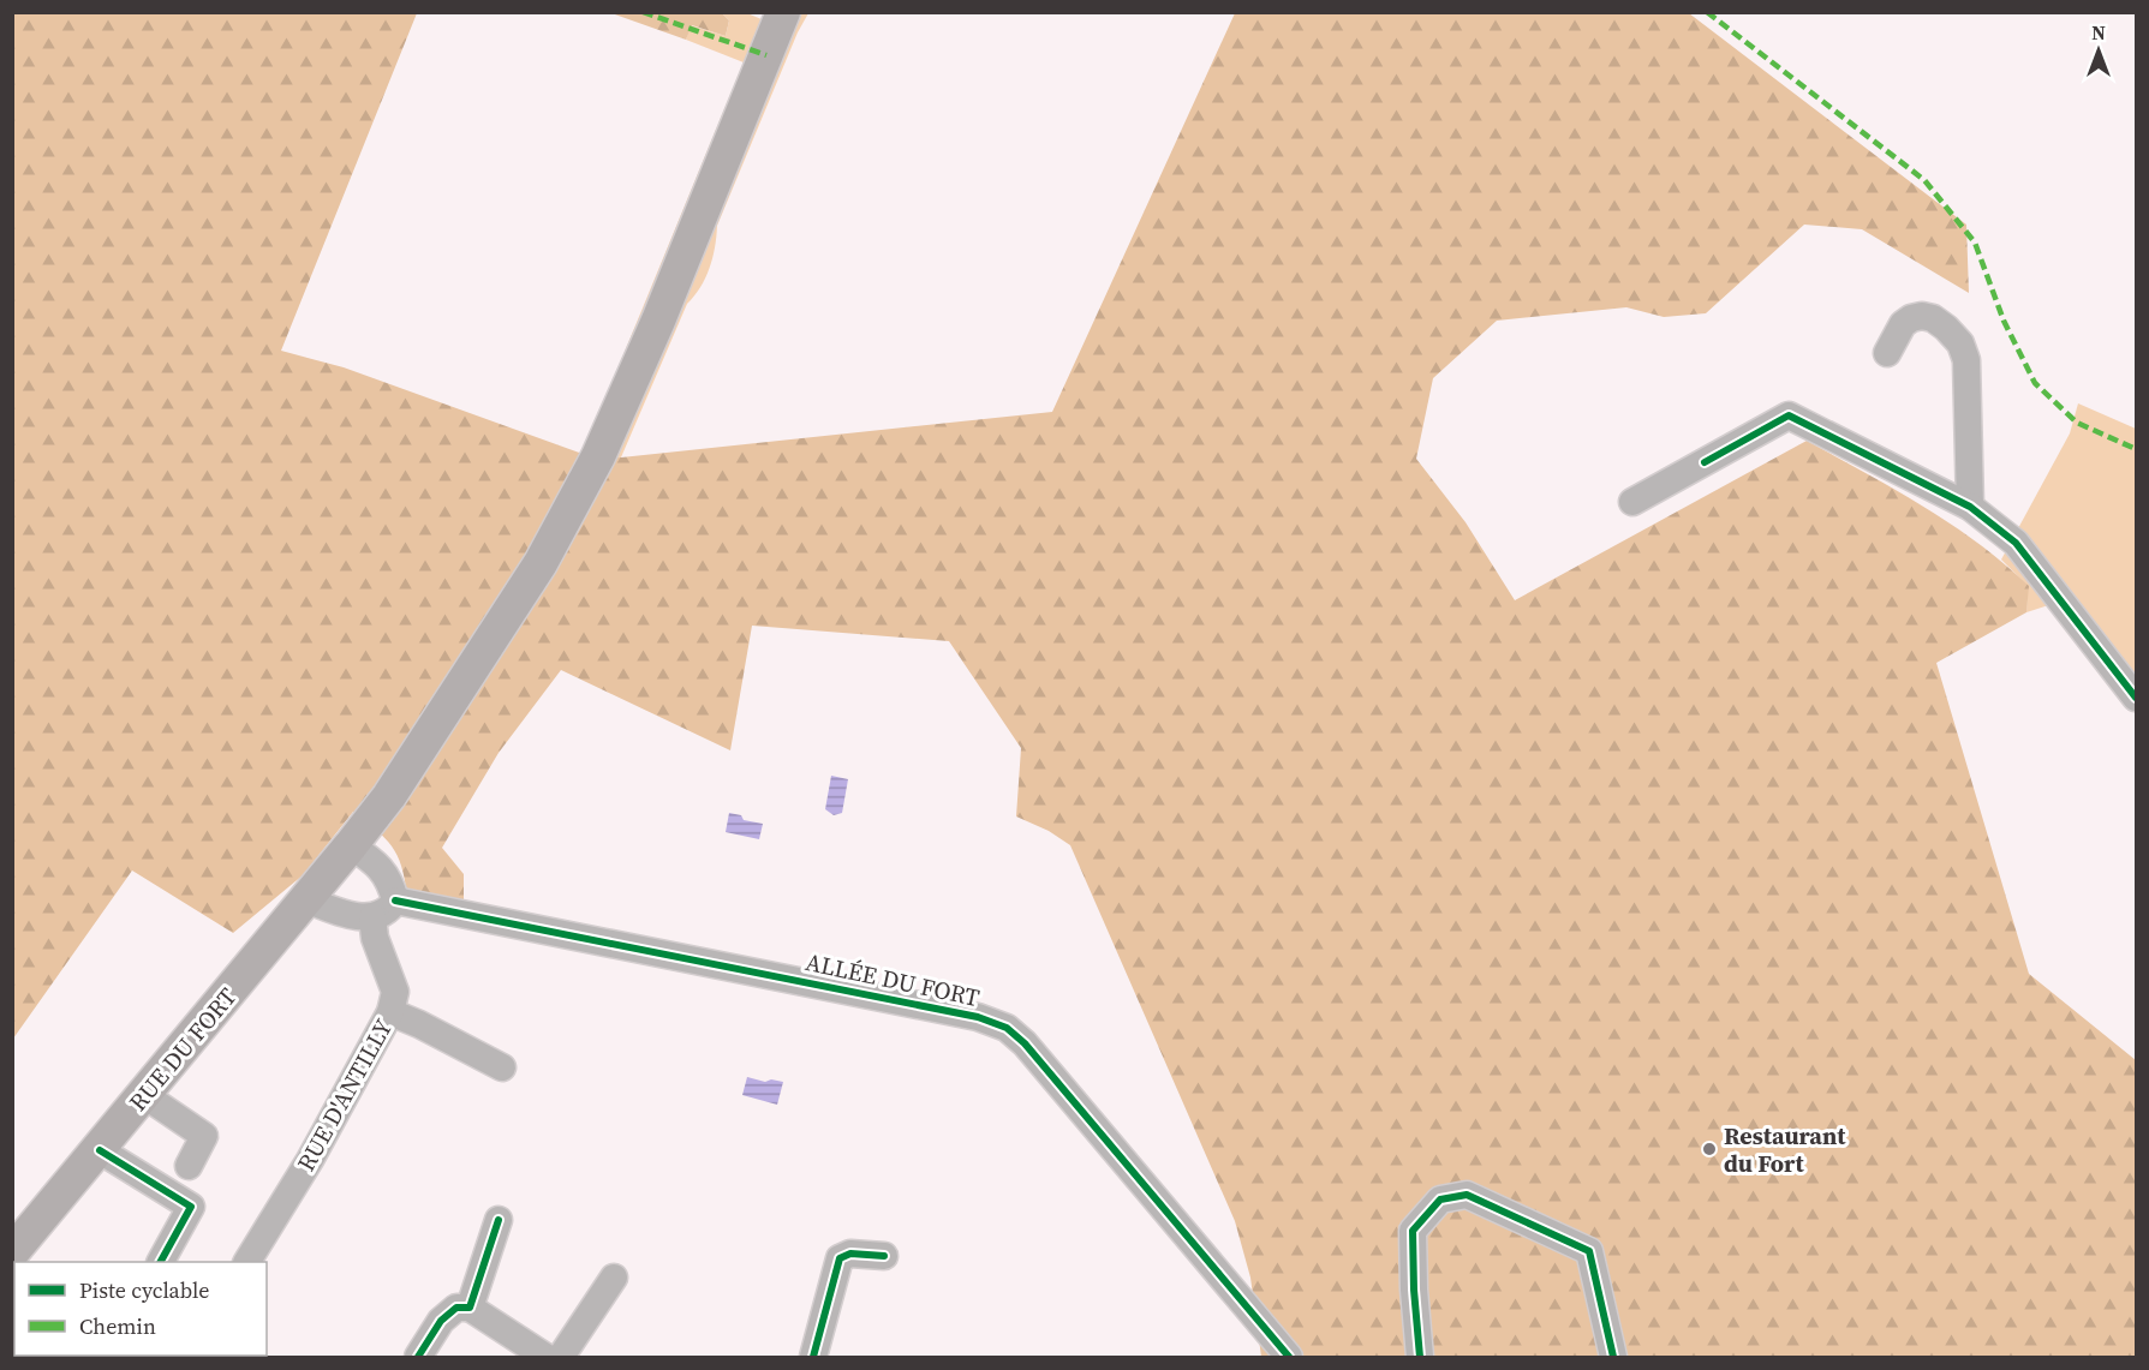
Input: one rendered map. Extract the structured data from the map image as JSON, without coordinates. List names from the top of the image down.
{
  "streets": {
    "main road": ["RUE DU FORT"],
    "street": ["ALLÉE DU FORT", "RUE D'ANTILLY"]
  },
  "places": ["Restaurant du Fort"],
  "legend": ["Piste cyclable", "Chemin"],
  "north": "top"
}
